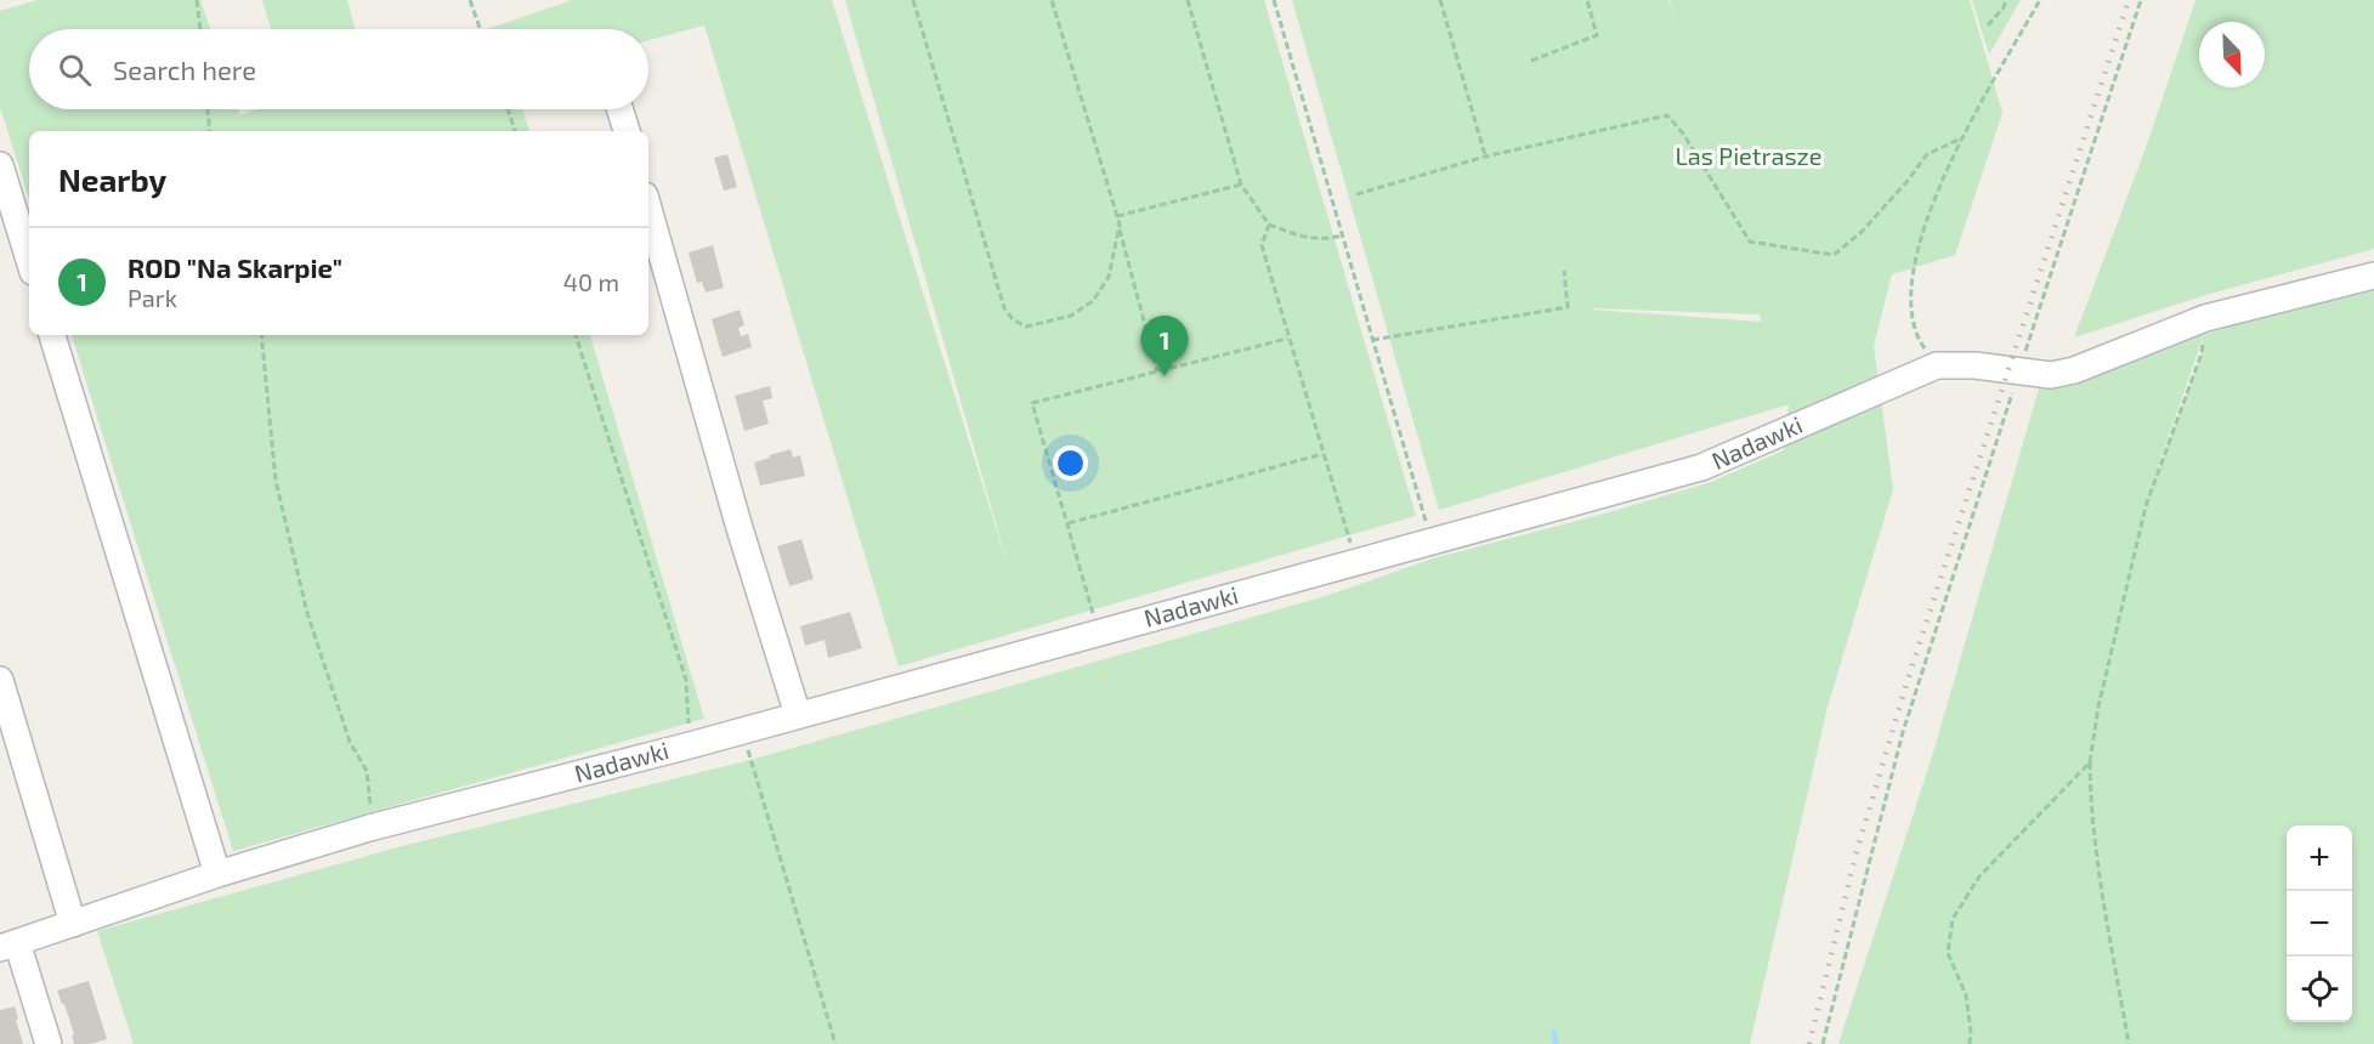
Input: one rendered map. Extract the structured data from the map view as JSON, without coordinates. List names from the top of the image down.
{
  "streets": {
    "street": ["Nadawki"]
  },
  "parks": ["Las Pietrasze"],
  "north": "bottom right",
  "page": {
    "search": "Search here",
    "heading": "Nearby",
    "list": [
      {
        "mark": "1",
        "name": "ROD \"Na Skarpie\"",
        "note": "Park",
        "value": "40 m"
      }
    ],
    "pins": "1",
    "map_buttons": ["+", "−"]
  }
}
